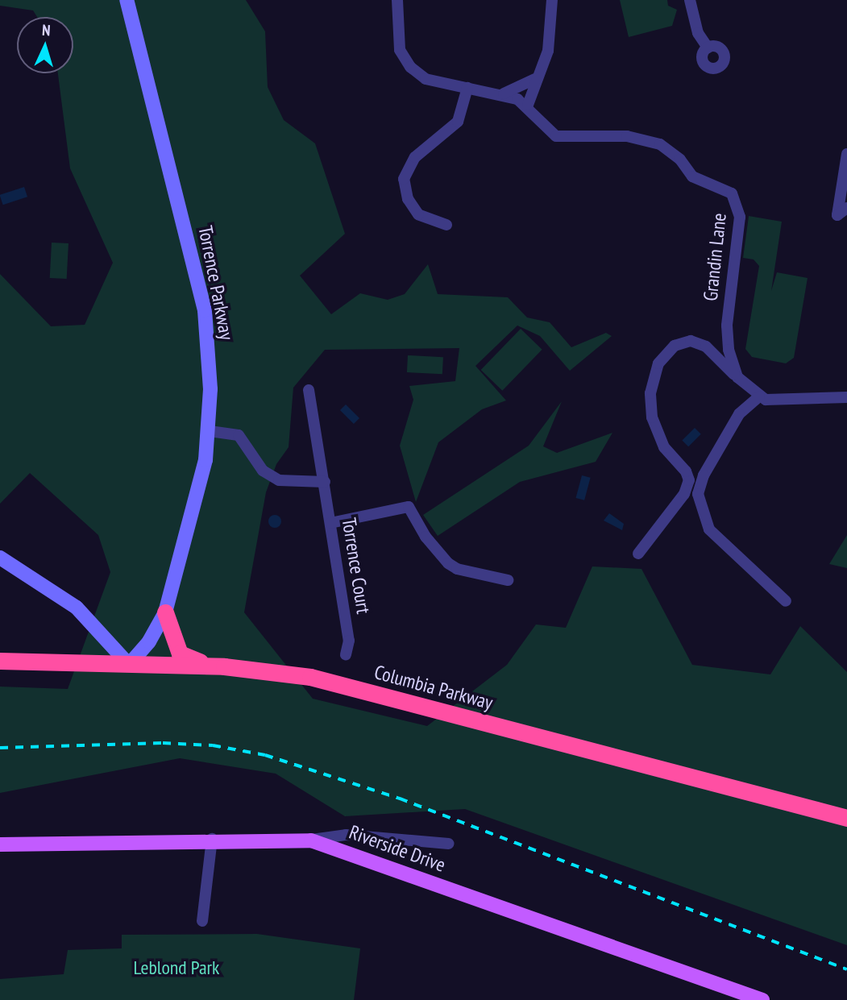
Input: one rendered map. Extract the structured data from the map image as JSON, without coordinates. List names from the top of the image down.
{
  "streets": {
    "highway": ["Columbia Parkway"],
    "main road": ["Riverside Drive"],
    "street": ["Grandin Lane", "Torrence Parkway", "Torrence Court"]
  },
  "crossings": [
    ["Torrence Parkway", "Columbia Parkway"]
  ],
  "parks": ["Leblond Park"],
  "north": "top"
}
